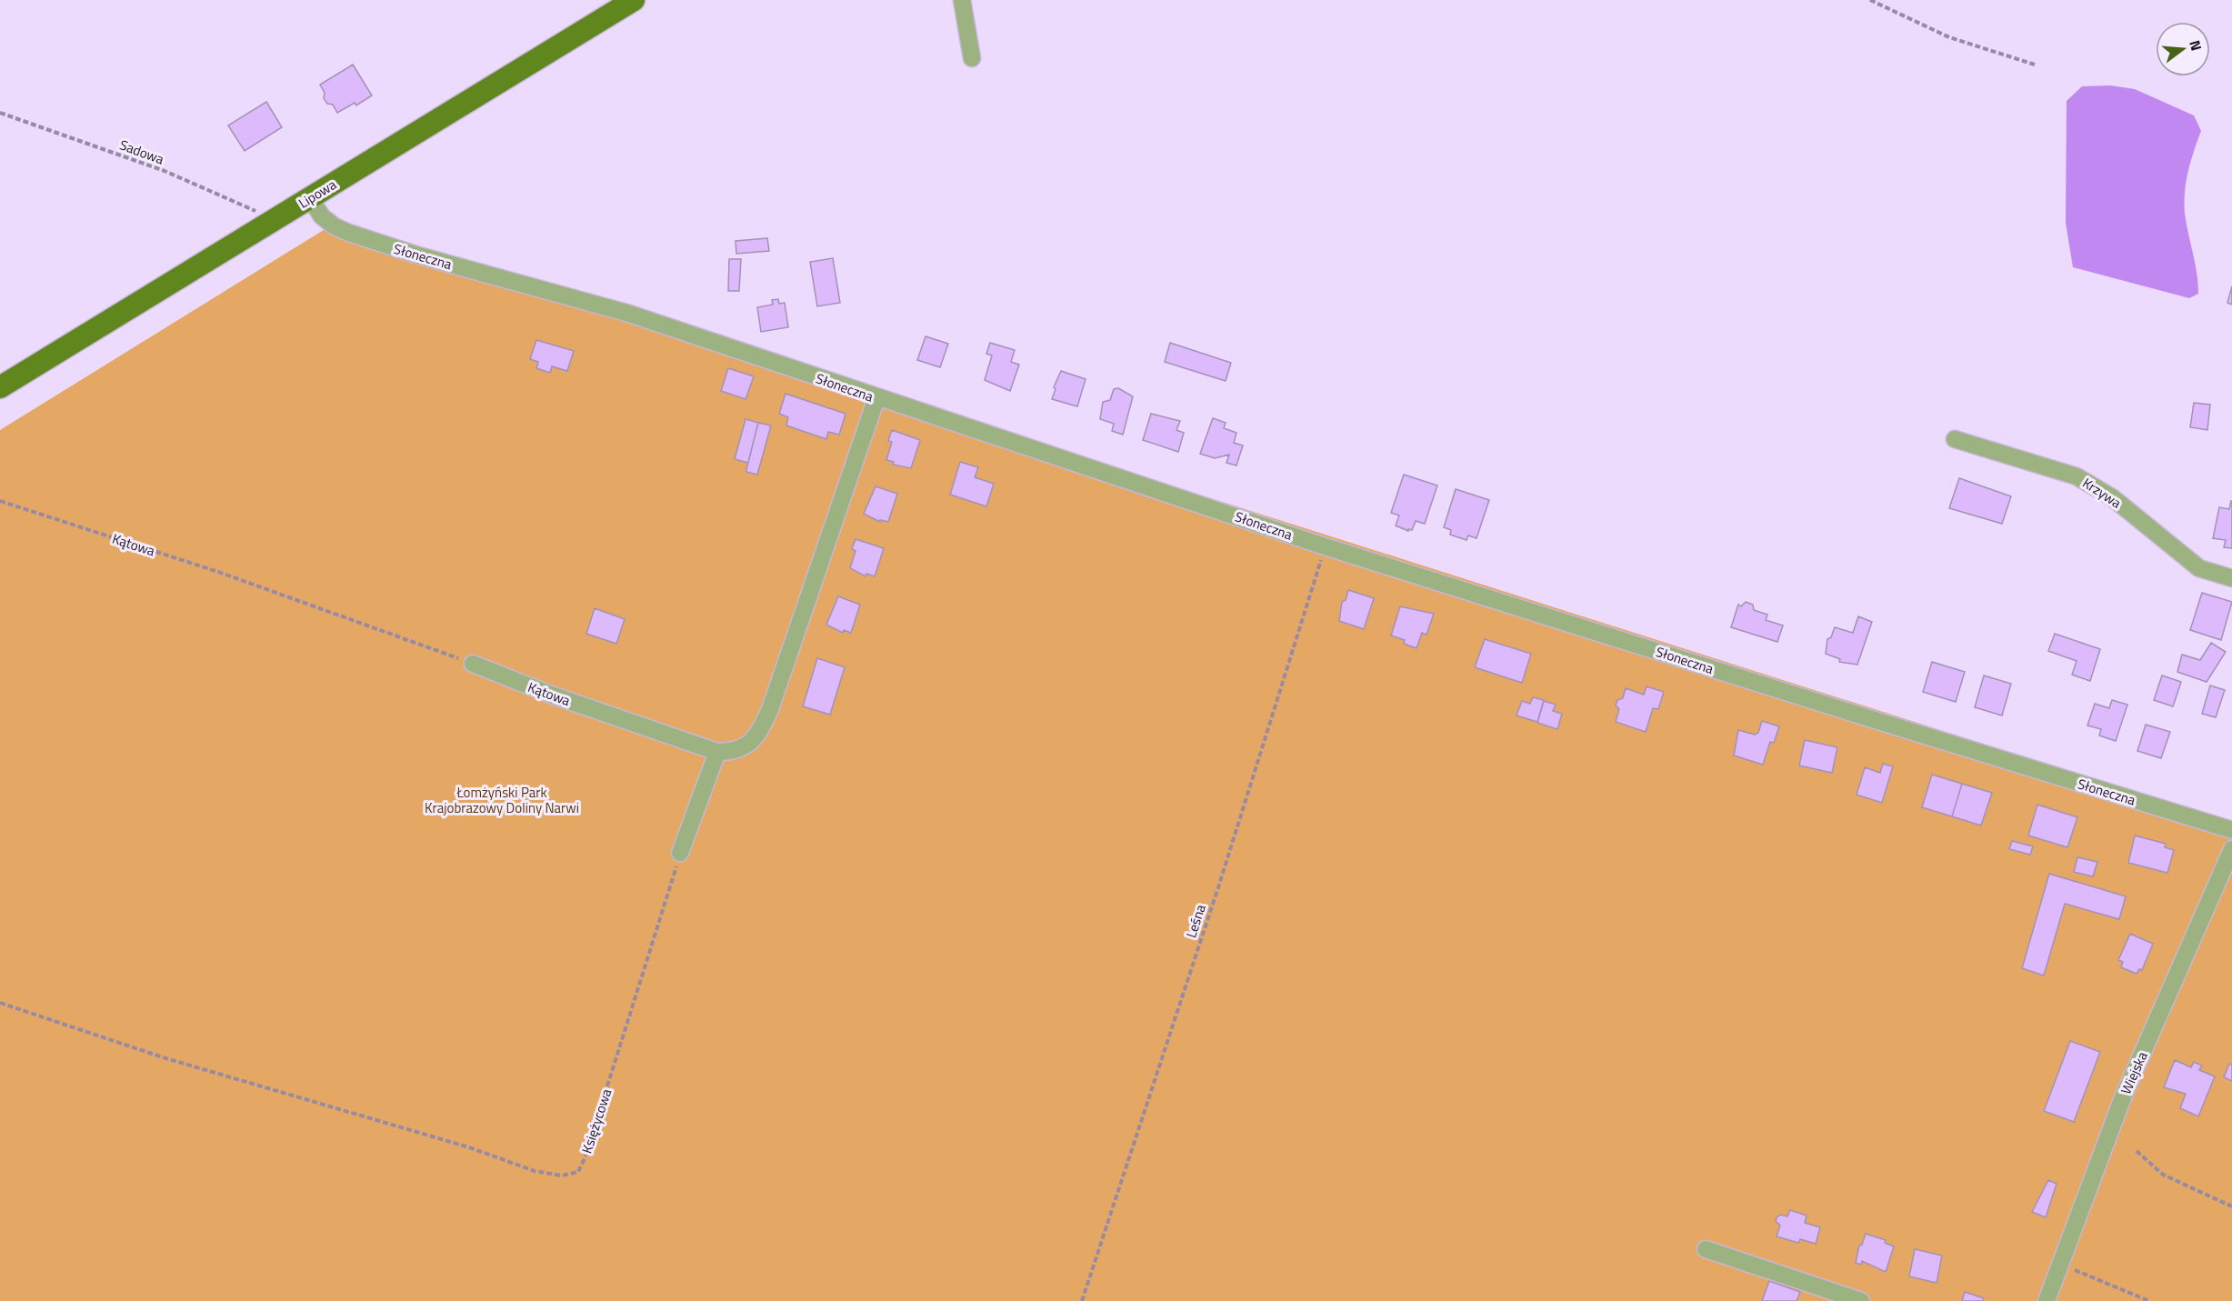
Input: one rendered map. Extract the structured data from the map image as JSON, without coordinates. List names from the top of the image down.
{
  "streets": {
    "main road": ["Lipowa"],
    "street": [
      "Słoneczna",
      "Krzywa",
      "Kątowa",
      "Wiejska"
    ],
    "path": ["Sadowa", "Leśna", "Księżycowa"]
  },
  "crossings": [
    ["Sadowa", "Lipowa"],
    ["Lipowa", "Słoneczna"],
    ["Słoneczna", "Kątowa"],
    ["Słoneczna", "Leśna"]
  ],
  "parks": ["Łomżyński Park Krajobrazowy Doliny Narwi"],
  "north": "right"
}
